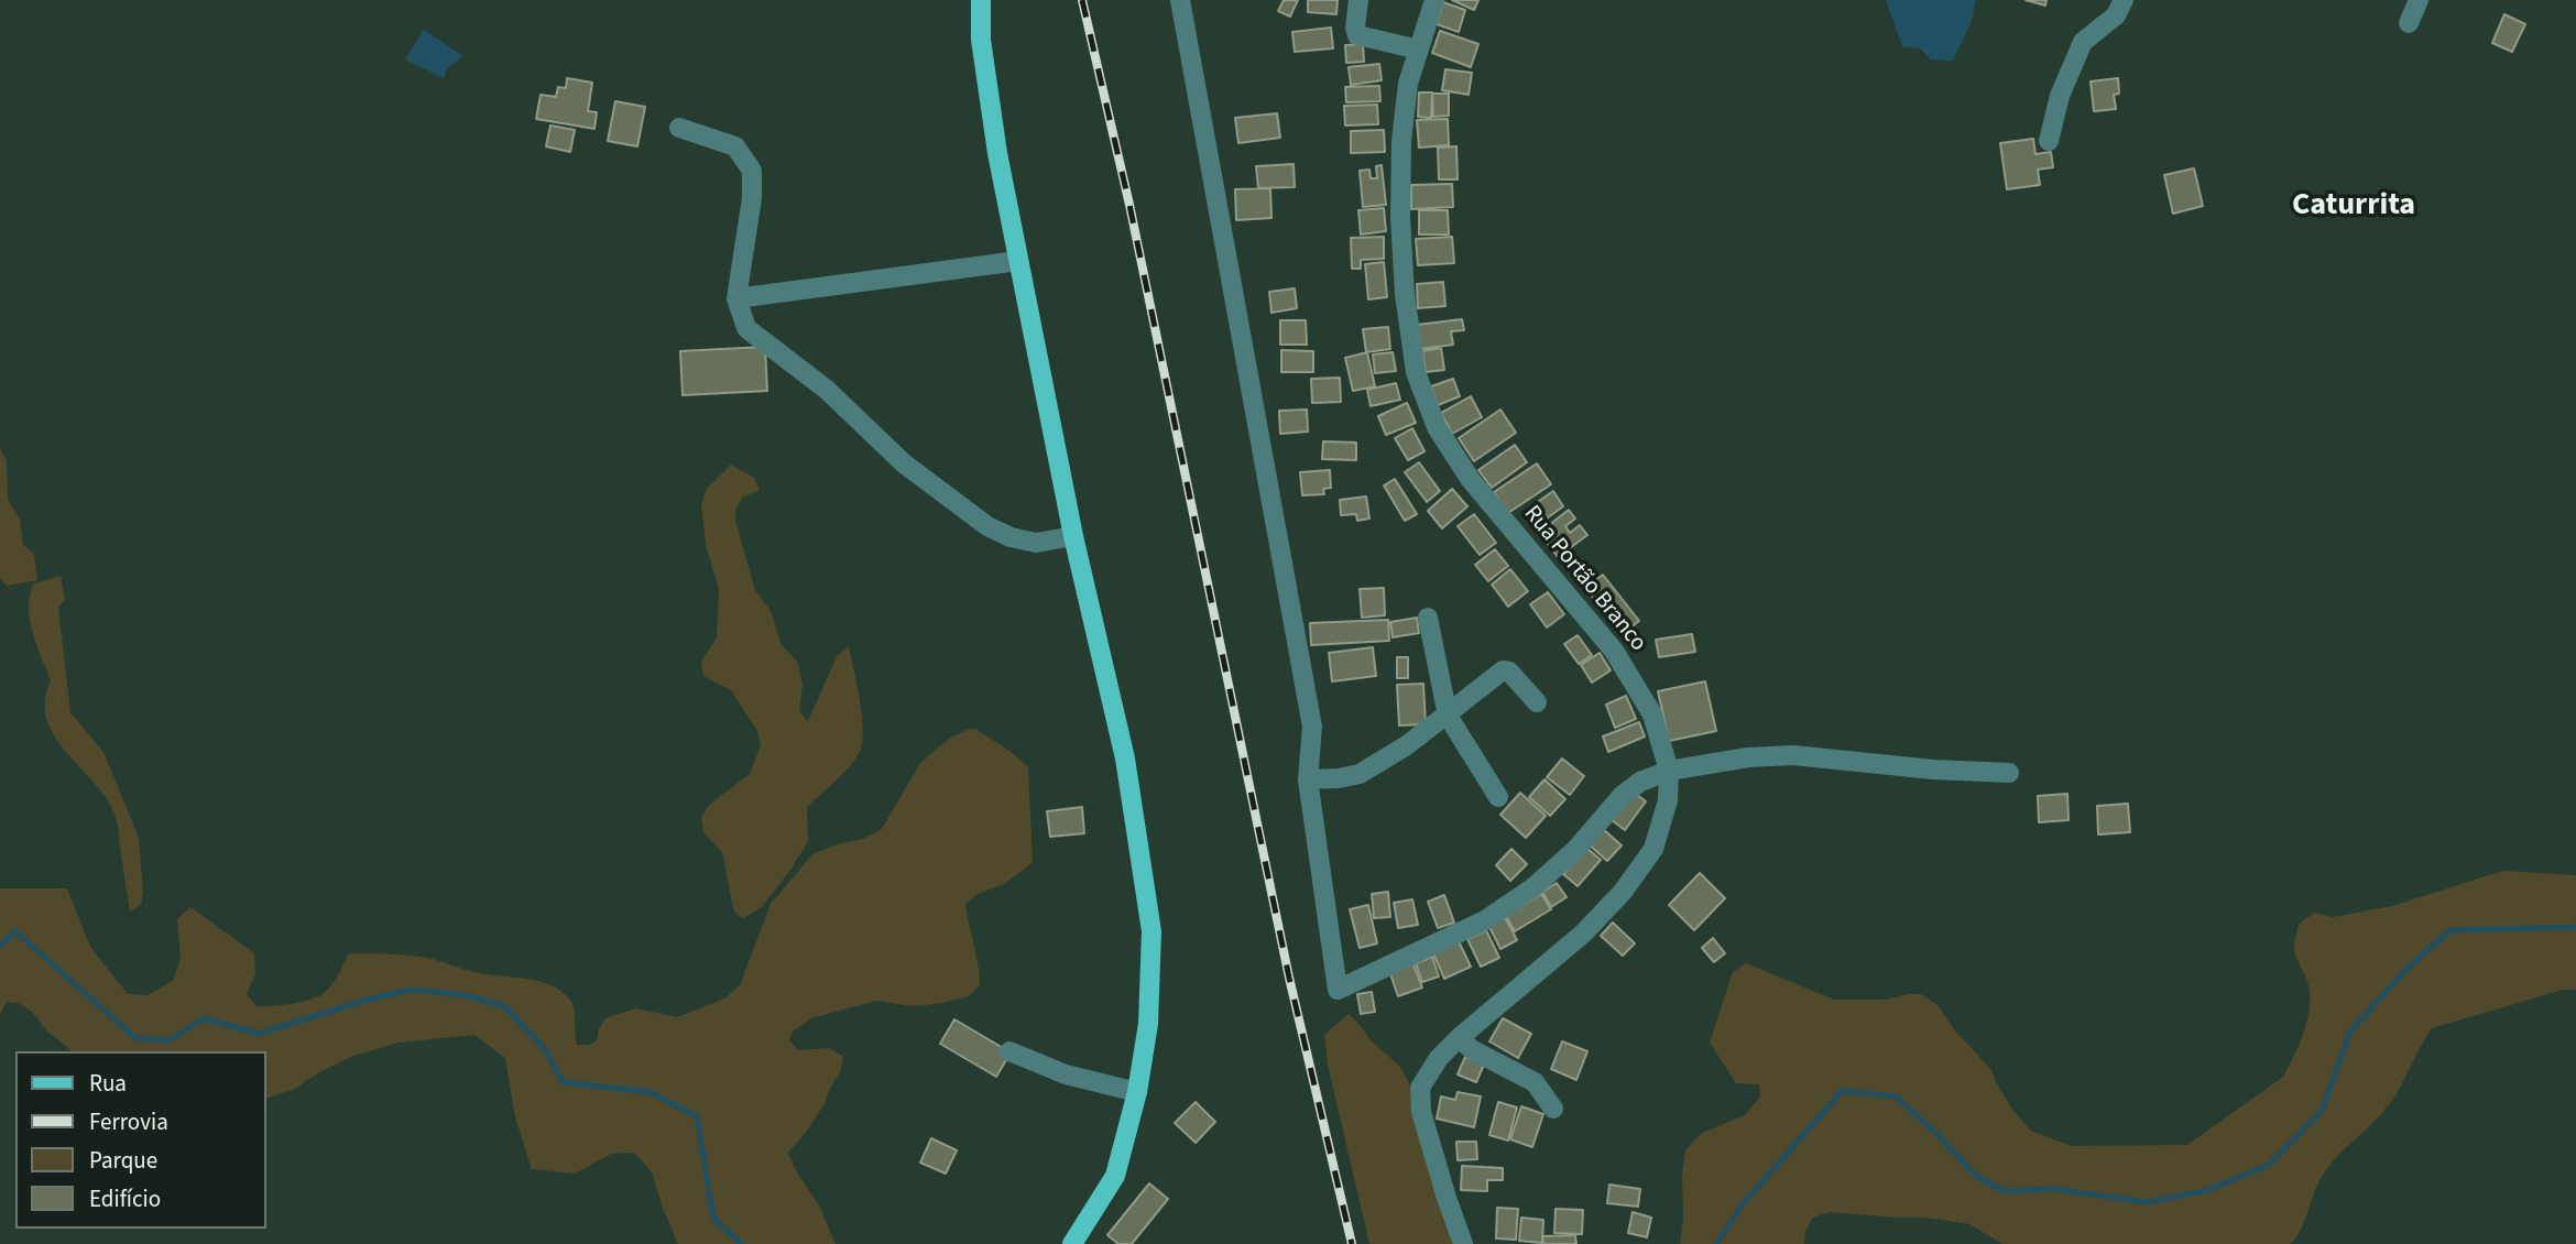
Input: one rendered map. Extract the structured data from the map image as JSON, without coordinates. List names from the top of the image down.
{
  "streets": {
    "street": ["Rua Portão Branco"]
  },
  "districts": ["Caturrita"],
  "legend": [
    "Rua",
    "Ferrovia",
    "Parque",
    "Edifício"
  ]
}
